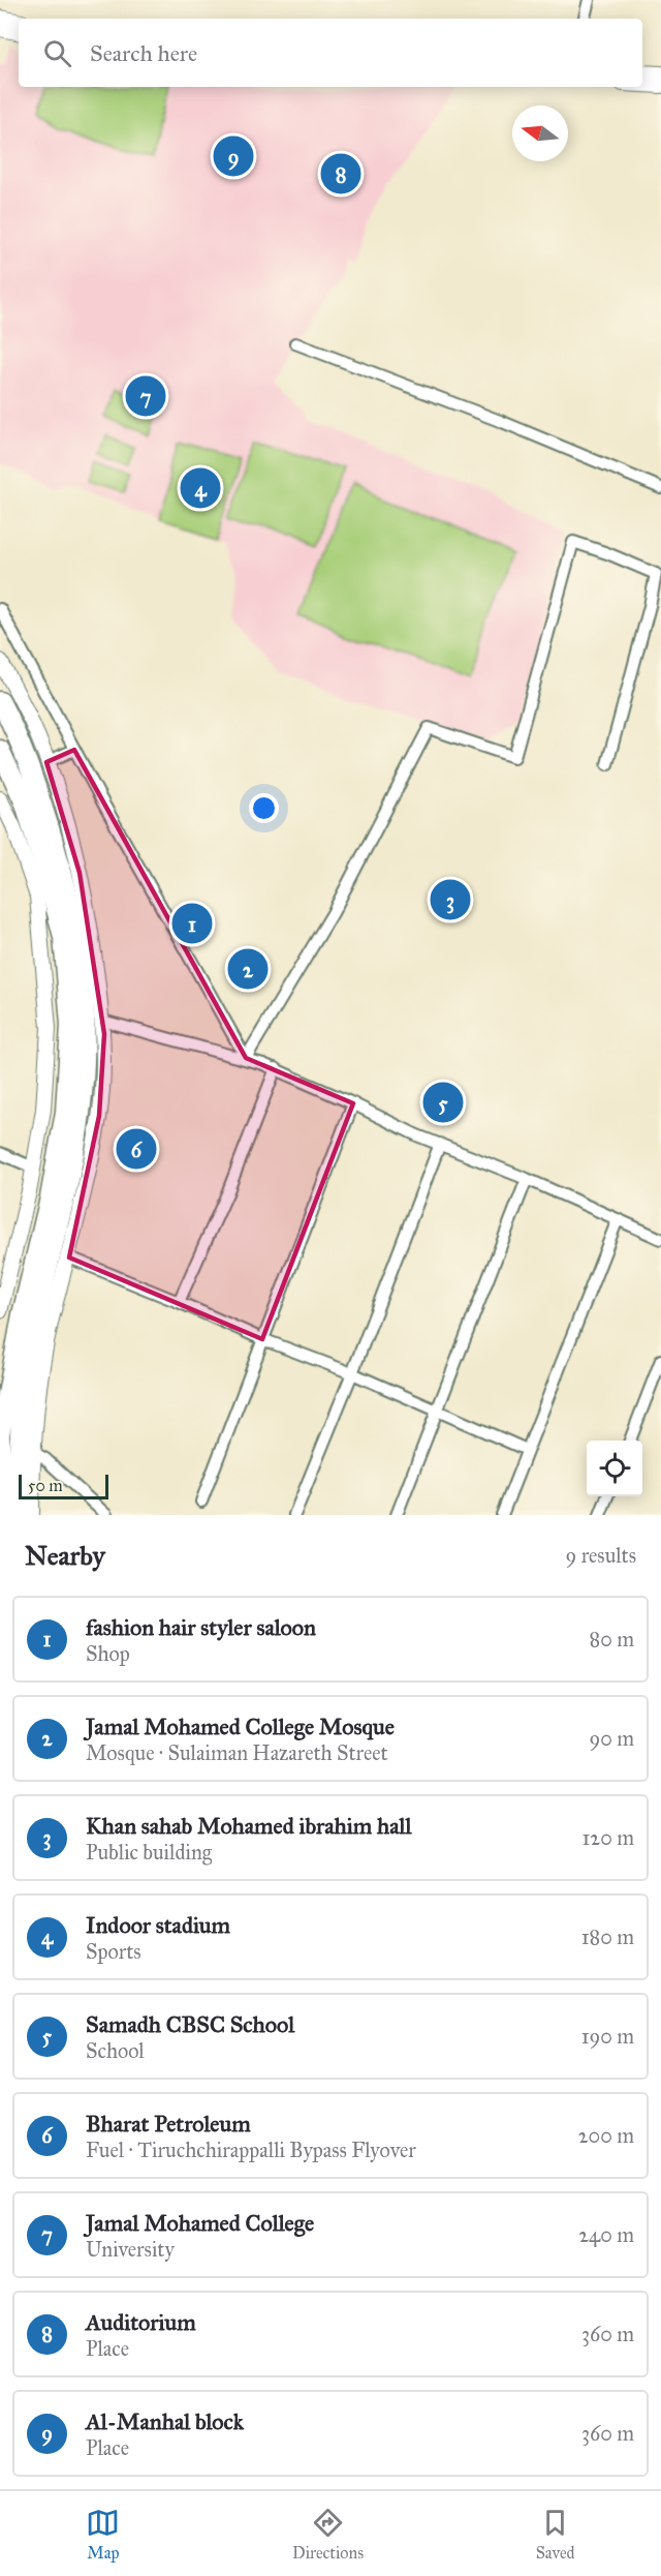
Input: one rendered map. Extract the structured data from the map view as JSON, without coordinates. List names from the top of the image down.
{
  "scale_bar": "50 m",
  "north": "left",
  "page": {
    "search": "Search here",
    "pins": [
      "9",
      "8",
      "7",
      "4",
      "3",
      "1",
      "2",
      "5",
      "6"
    ],
    "scale": "50 m",
    "heading": ["Nearby", "9 results"],
    "list": [
      {
        "mark": "1",
        "name": "fashion hair styler saloon",
        "note": "Shop",
        "value": "80 m"
      },
      {
        "mark": "2",
        "name": "Jamal Mohamed College Mosque",
        "note": "Mosque · Sulaiman Hazareth Street",
        "value": "90 m"
      },
      {
        "mark": "3",
        "name": "Khan sahab Mohamed ibrahim hall",
        "note": "Public building",
        "value": "120 m"
      },
      {
        "mark": "4",
        "name": "Indoor stadium",
        "note": "Sports",
        "value": "180 m"
      },
      {
        "mark": "5",
        "name": "Samadh CBSC School",
        "note": "School",
        "value": "190 m"
      },
      {
        "mark": "6",
        "name": "Bharat Petroleum",
        "note": "Fuel · Tiruchchirappalli Bypass Flyover",
        "value": "200 m"
      },
      {
        "mark": "7",
        "name": "Jamal Mohamed College",
        "note": "University",
        "value": "240 m"
      },
      {
        "mark": "8",
        "name": "Auditorium",
        "note": "Place",
        "value": "360 m"
      },
      {
        "mark": "9",
        "name": "Al-Manhal block",
        "note": "Place",
        "value": "360 m"
      }
    ],
    "nav": ["Map", "Directions", "Saved"]
  }
}
